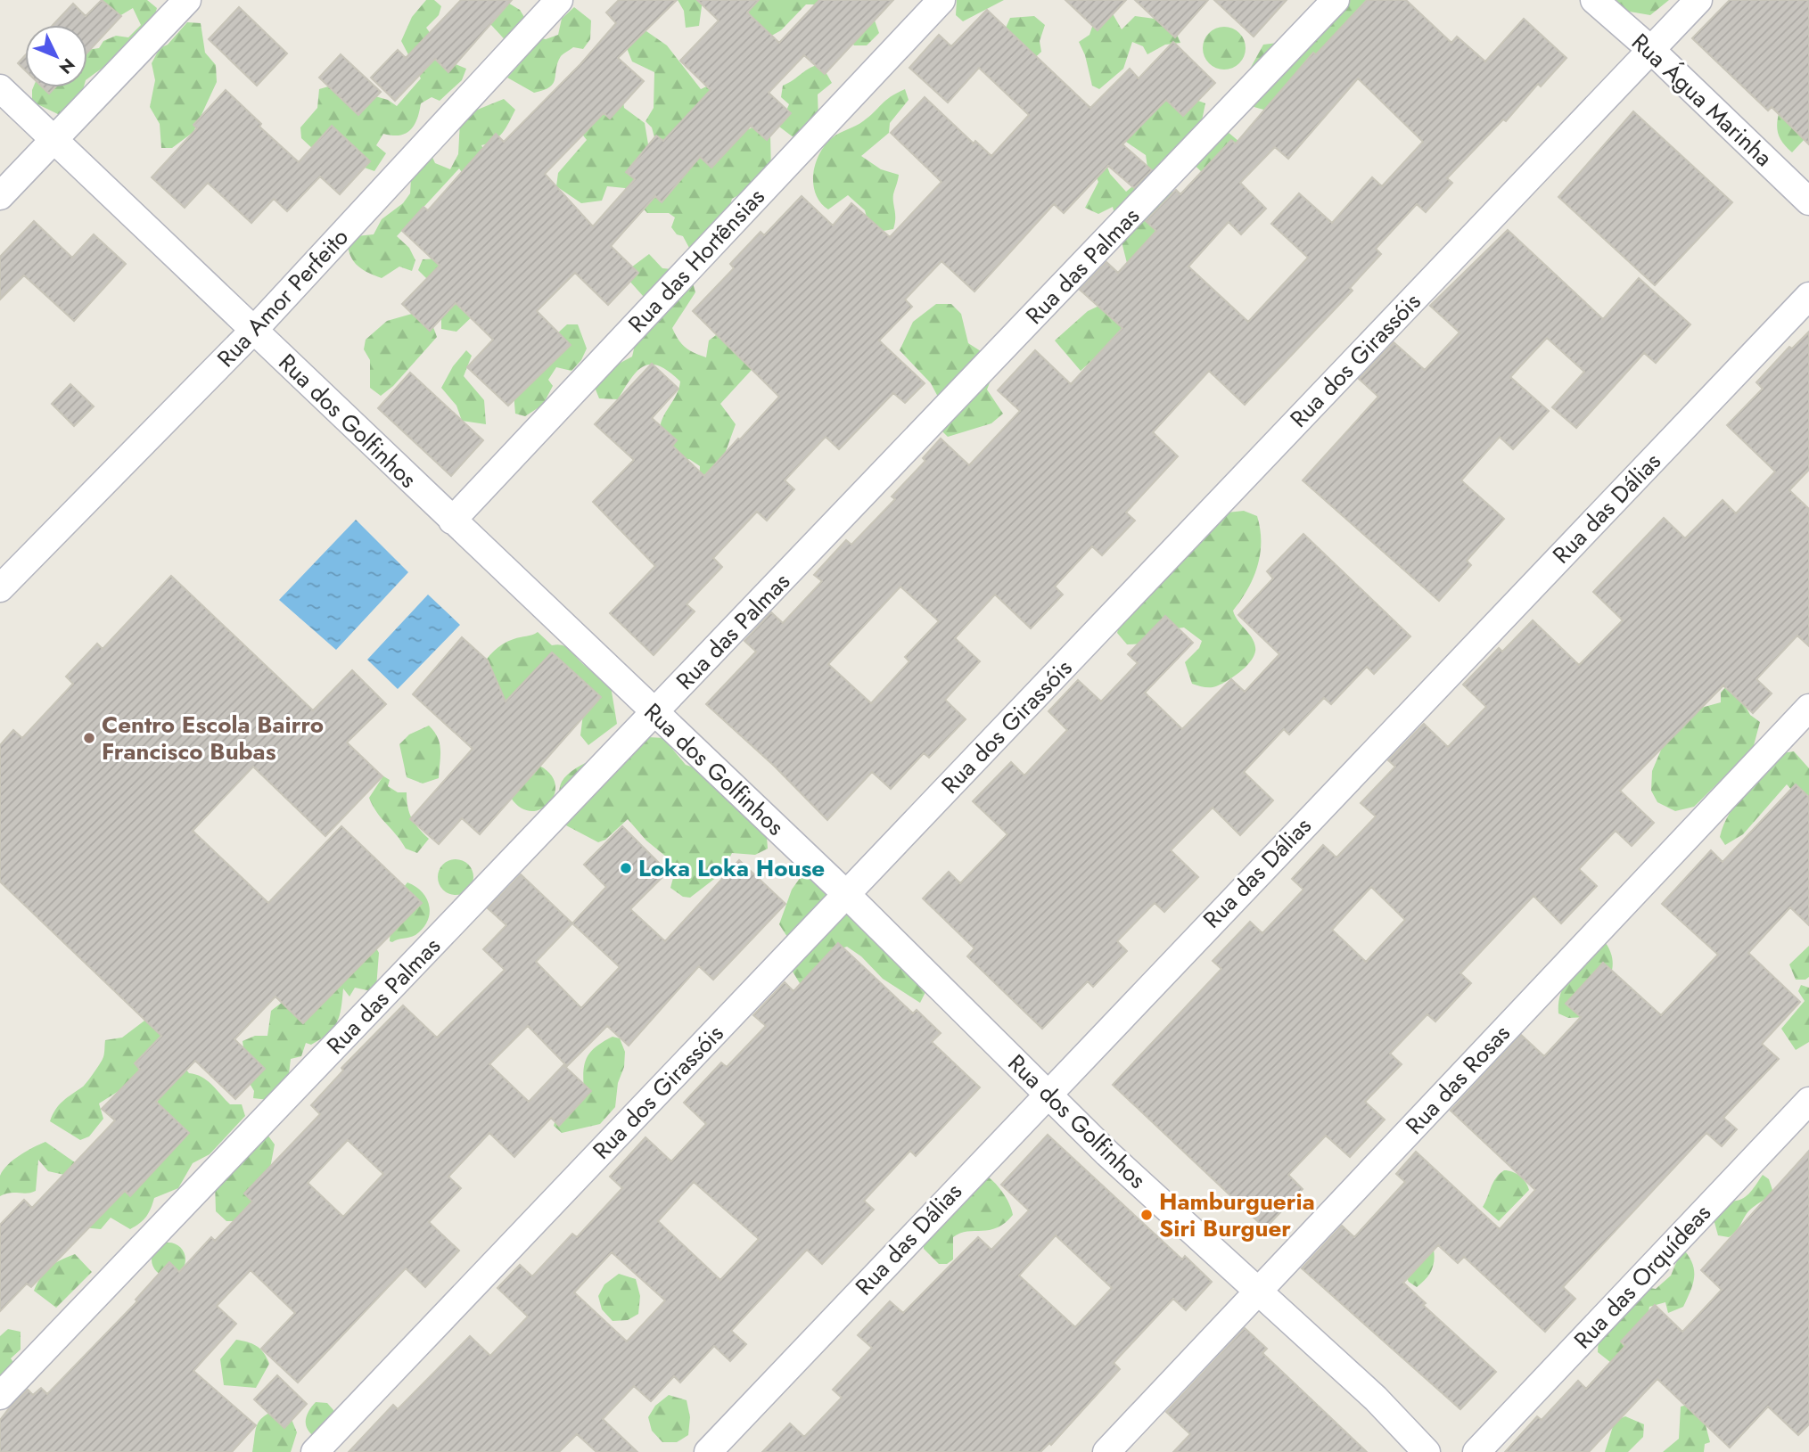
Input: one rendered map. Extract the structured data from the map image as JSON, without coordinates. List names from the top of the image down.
{
  "streets": {
    "street": [
      "Rua Água Marinha",
      "Rua das Hortênsias",
      "Rua das Palmas",
      "Rua Amor Perfeito",
      "Rua dos Girassóis",
      "Rua dos Golfinhos",
      "Rua das Dálias",
      "Rua das Rosas",
      "Rua das Orquídeas"
    ]
  },
  "crossings": [
    ["Rua Água Marinha", "Rua dos Girassóis"],
    ["Rua das Hortênsias", "Rua dos Golfinhos"],
    ["Rua das Palmas", "Rua dos Golfinhos"],
    ["Rua Amor Perfeito", "Rua dos Golfinhos"],
    ["Rua dos Girassóis", "Rua dos Golfinhos"],
    ["Rua dos Golfinhos", "Rua das Dálias"],
    ["Rua dos Golfinhos", "Rua das Rosas"]
  ],
  "places": ["Centro Escola Bairro Francisco Bubas", "Loka Loka House", "Hamburgueria Siri Burguer"],
  "north": "bottom right"
}
